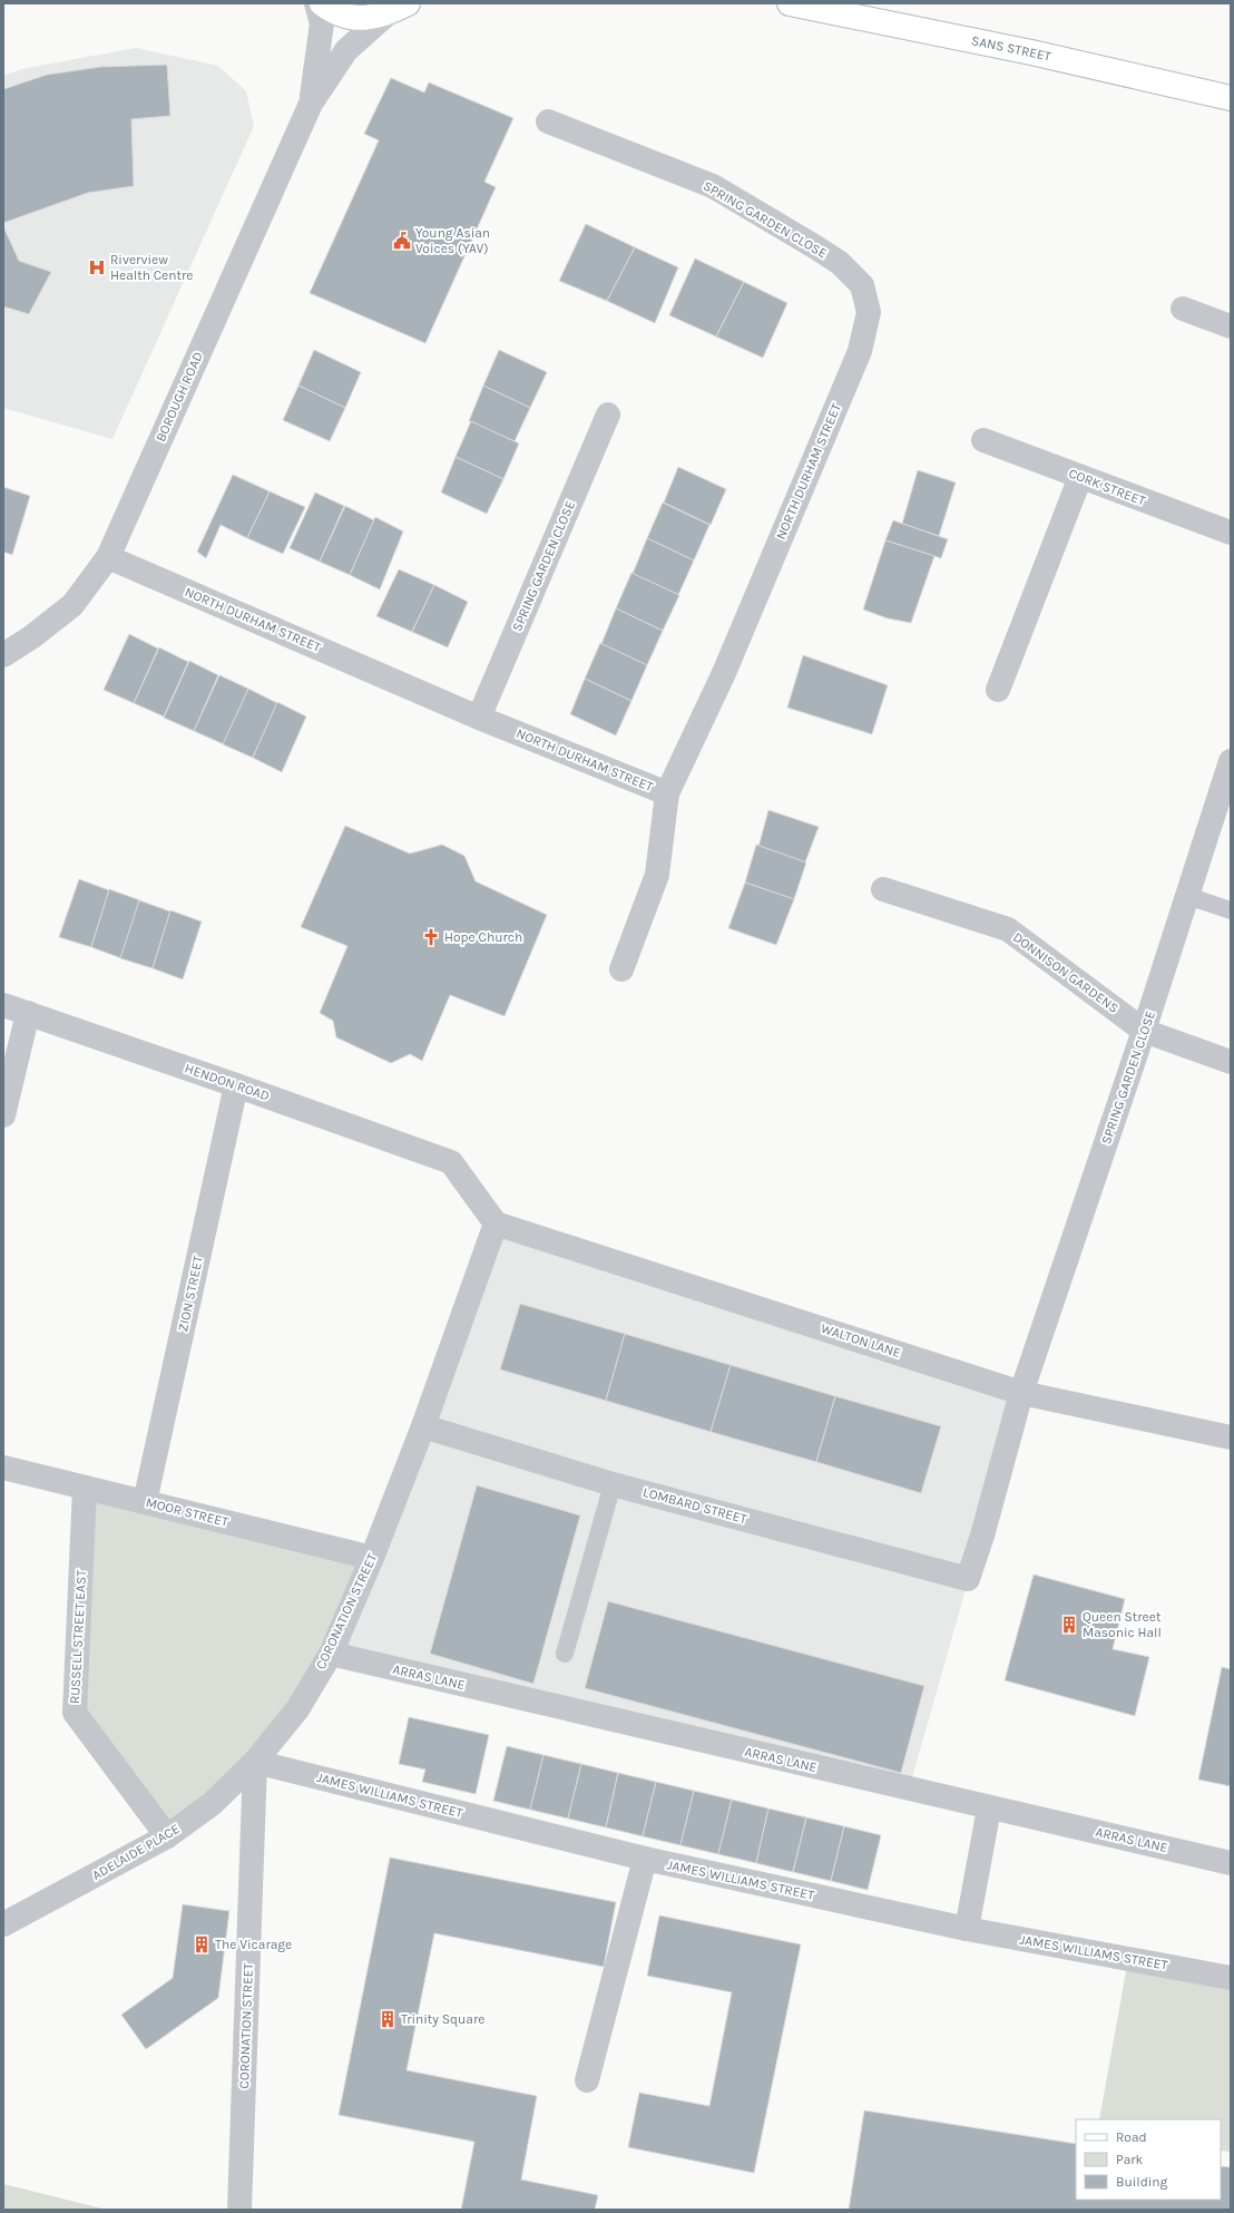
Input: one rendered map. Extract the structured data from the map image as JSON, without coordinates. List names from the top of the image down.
{
  "streets": {
    "main road": ["SANS STREET"],
    "street": [
      "SPRING GARDEN CLOSE",
      "BOROUGH ROAD",
      "NORTH DURHAM STREET",
      "CORK STREET",
      "DONNISON GARDENS",
      "HENDON ROAD",
      "ZION STREET",
      "WALTON LANE",
      "LOMBARD STREET",
      "MOOR STREET",
      "CORONATION STREET",
      "RUSSELL STREET EAST",
      "ARRAS LANE",
      "JAMES WILLIAMS STREET",
      "ADELAIDE PLACE"
    ]
  },
  "crossings": [
    ["SPRING GARDEN CLOSE", "NORTH DURHAM STREET"],
    ["SPRING GARDEN CLOSE", "DONNISON GARDENS"],
    ["SPRING GARDEN CLOSE", "WALTON LANE"],
    ["SPRING GARDEN CLOSE", "LOMBARD STREET"],
    ["BOROUGH ROAD", "NORTH DURHAM STREET"],
    ["HENDON ROAD", "ZION STREET"],
    ["HENDON ROAD", "WALTON LANE"],
    ["HENDON ROAD", "CORONATION STREET"],
    ["ZION STREET", "MOOR STREET"],
    ["WALTON LANE", "CORONATION STREET"],
    ["LOMBARD STREET", "CORONATION STREET"],
    ["MOOR STREET", "CORONATION STREET"],
    ["MOOR STREET", "RUSSELL STREET EAST"],
    ["CORONATION STREET", "ARRAS LANE"],
    ["CORONATION STREET", "JAMES WILLIAMS STREET"],
    ["CORONATION STREET", "ADELAIDE PLACE"],
    ["RUSSELL STREET EAST", "ADELAIDE PLACE"],
    ["JAMES WILLIAMS STREET", "ADELAIDE PLACE"]
  ],
  "places": {
    "public building": ["Young Asian Voices (YAV)"],
    "hospital": ["Riverview Health Centre"],
    "church": ["Hope Church"],
    "building": ["Queen Street Masonic Hall", "The Vicarage", "Trinity Square"]
  },
  "legend": ["Road", "Park", "Building"]
}
